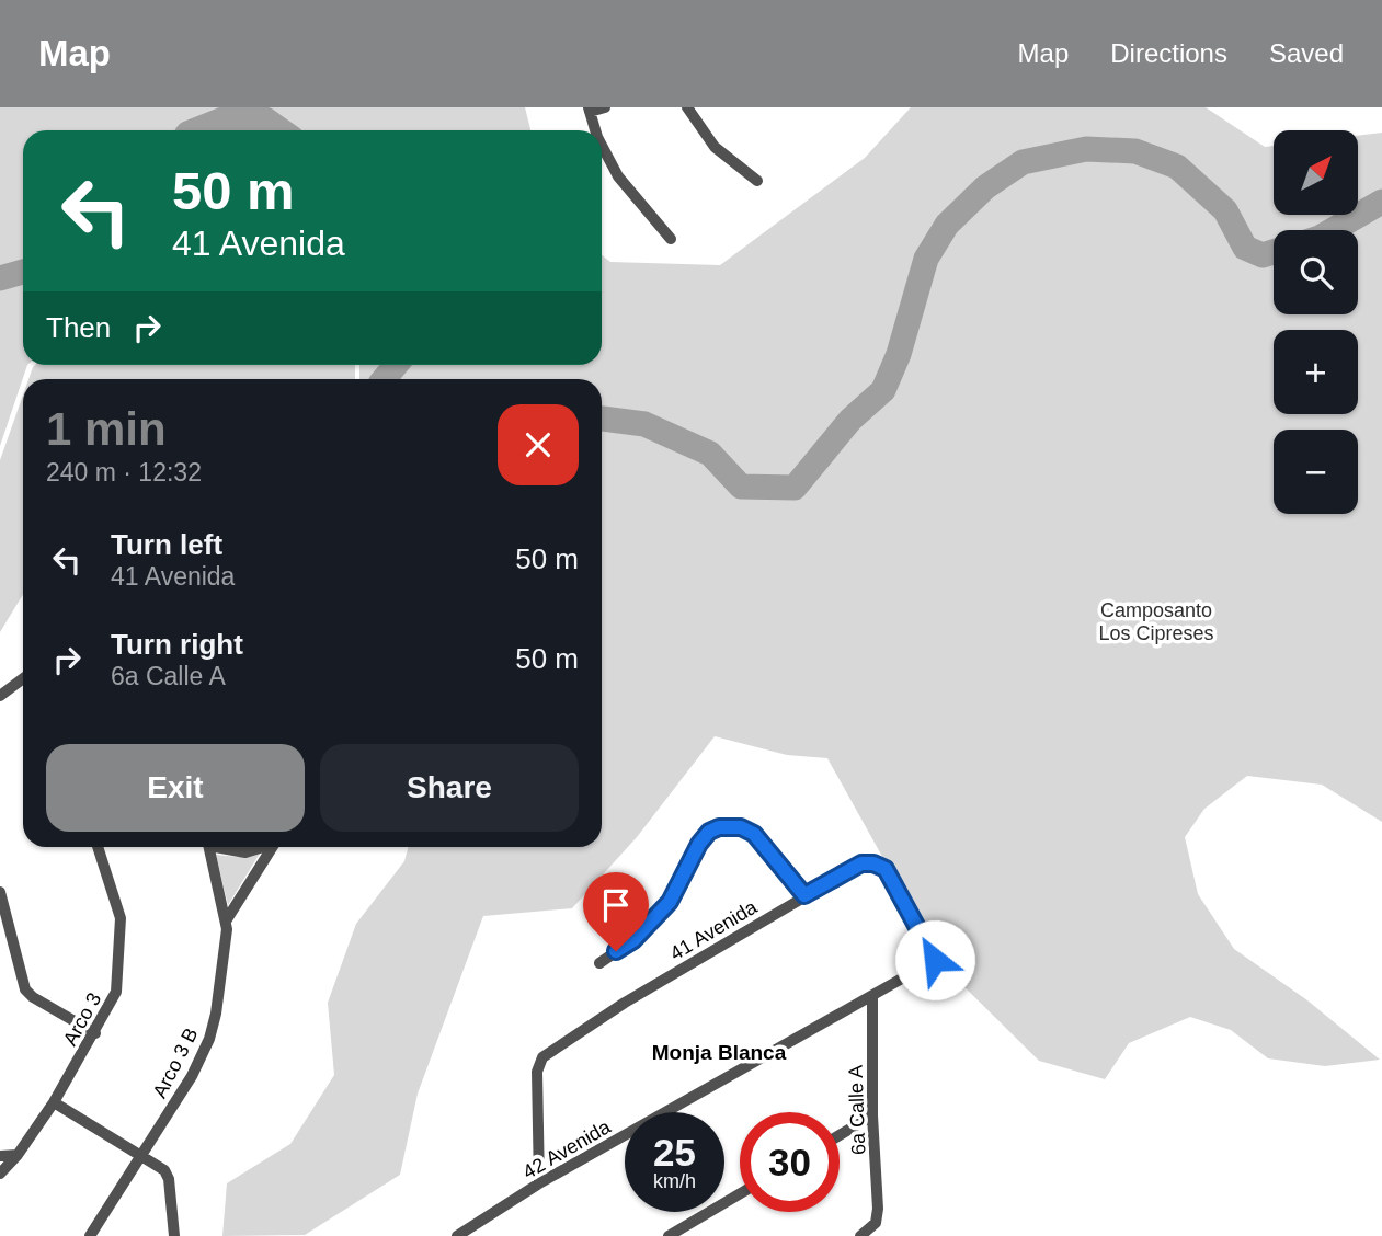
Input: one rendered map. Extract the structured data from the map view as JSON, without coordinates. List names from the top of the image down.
{
  "streets": {
    "street": [
      "41 Avenida",
      "Arco 3",
      "Arco 3 B",
      "6a Calle A",
      "42 Avenida"
    ]
  },
  "crossings": [
    ["41 Avenida", "42 Avenida"],
    ["6a Calle A", "42 Avenida"]
  ],
  "districts": ["Monja Blanca"],
  "parks": ["Camposanto Los Cipreses"],
  "north": "top right",
  "page": {
    "header": "Map",
    "nav": ["Map", "Directions", "Saved"],
    "map_buttons": ["+", "−"],
    "turn": ["50 m", "41 Avenida"],
    "then": "Then",
    "heading": ["1 min", "240 m · 12:32"],
    "list": [
      {
        "name": "Turn left",
        "note": "41 Avenida",
        "value": "50 m"
      },
      {
        "name": "Turn right",
        "note": "6a Calle A",
        "value": "50 m"
      }
    ],
    "buttons": ["Exit", "Share"],
    "speed": "25 km/h",
    "limit": "30"
  }
}
